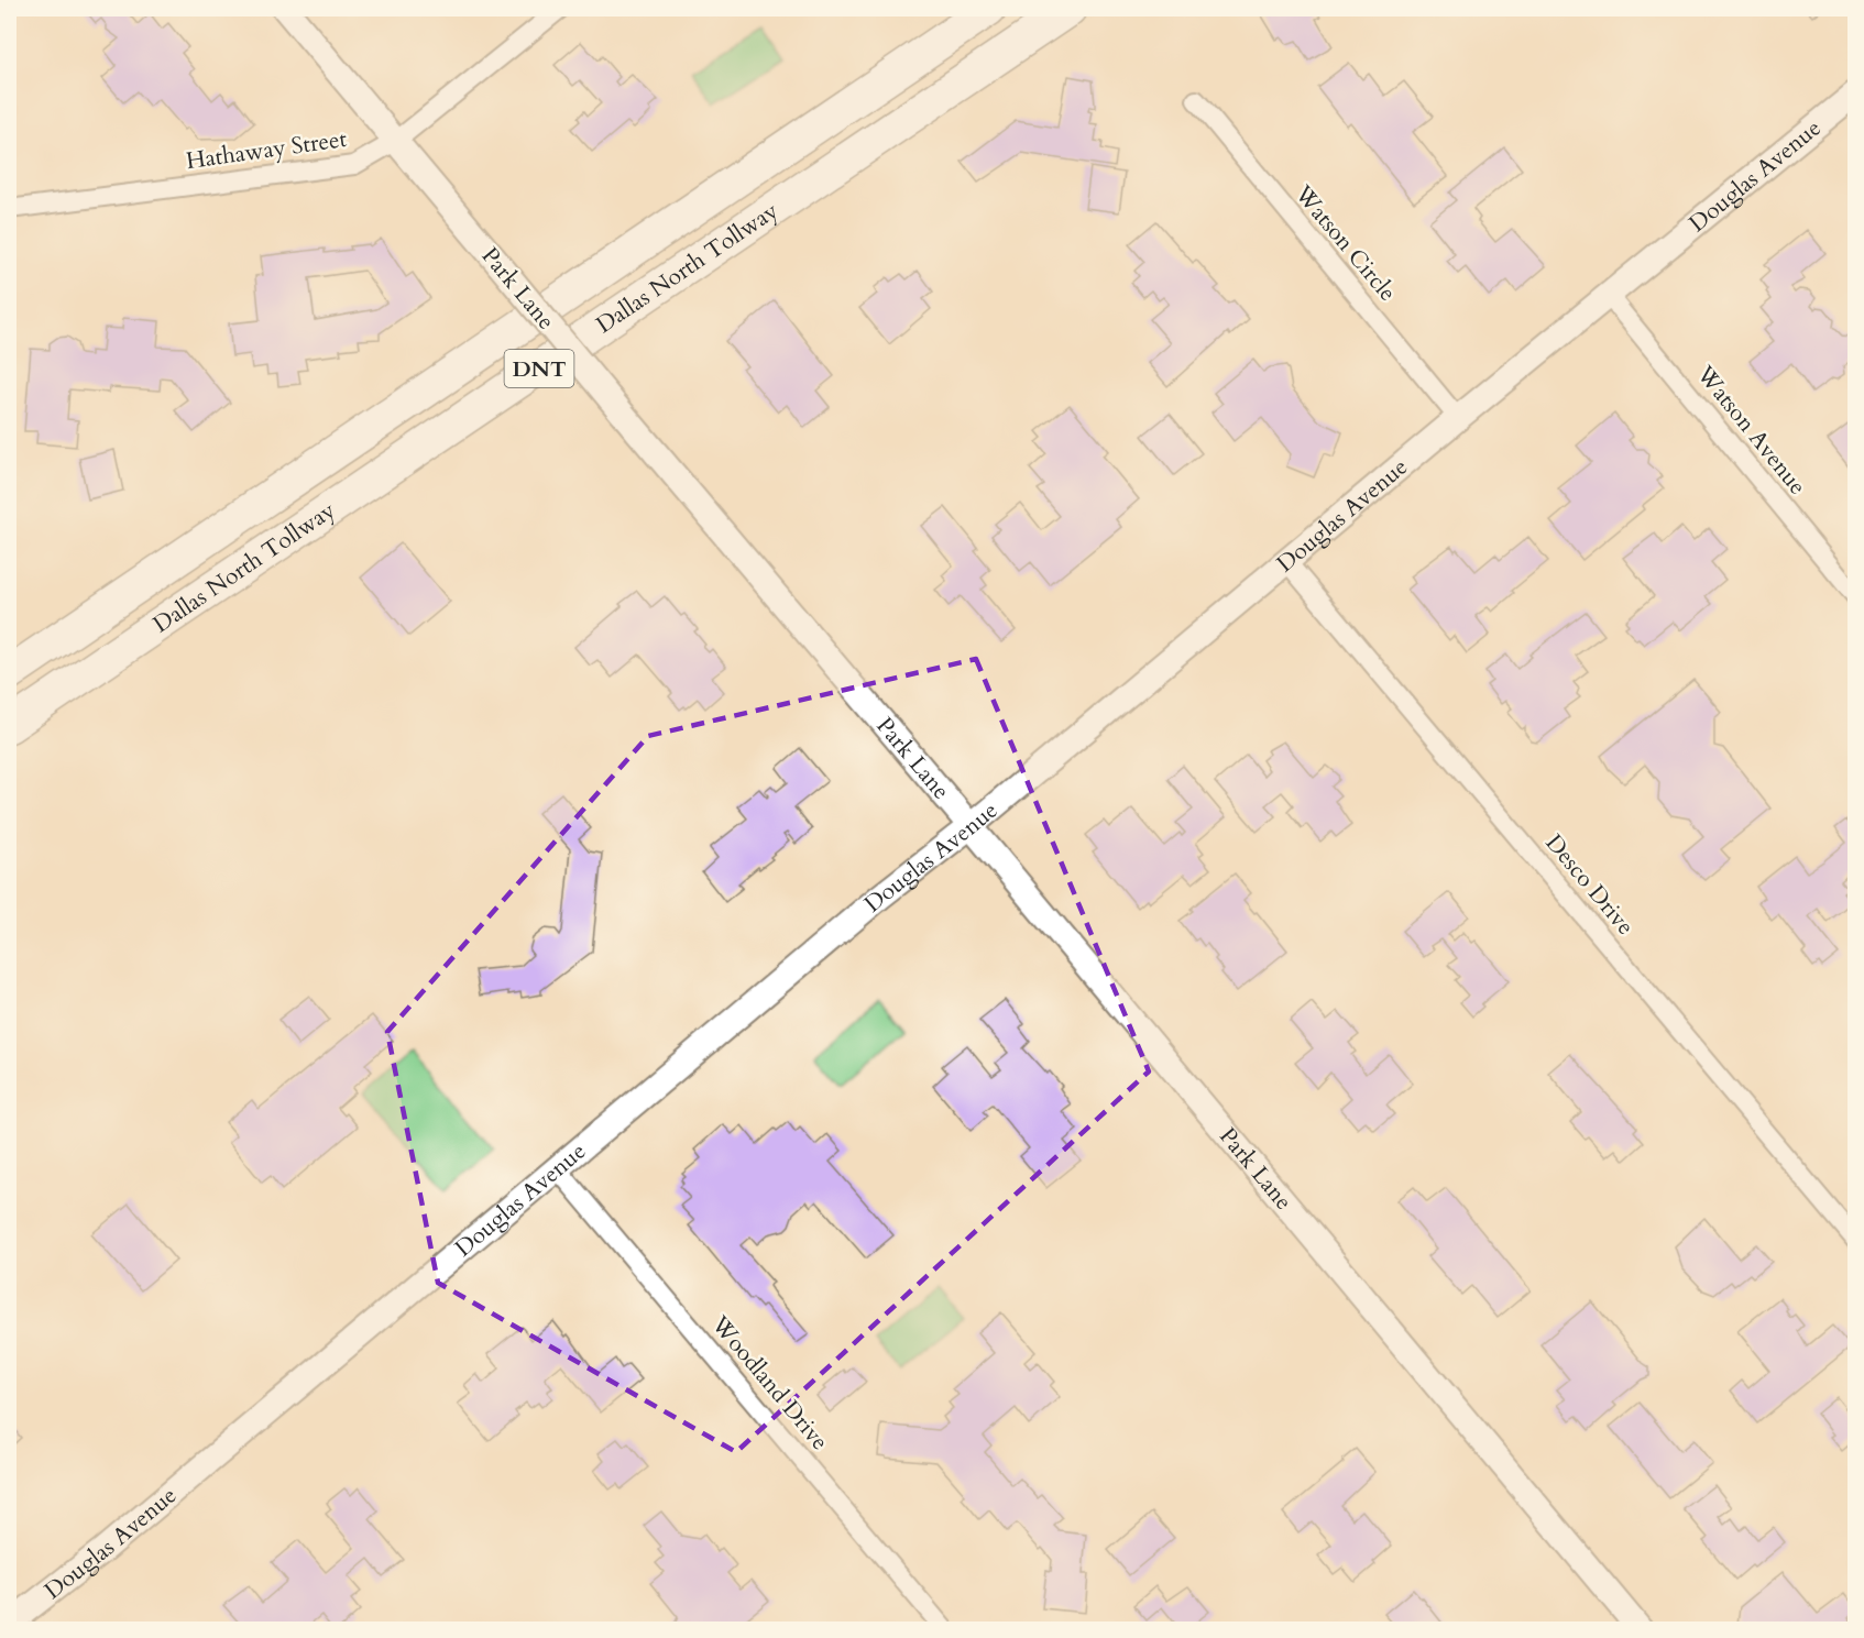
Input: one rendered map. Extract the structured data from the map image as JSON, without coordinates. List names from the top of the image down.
{
  "streets": {
    "highway": ["Dallas North Tollway", "DNT"],
    "street": [
      "Hathaway Street",
      "Douglas Avenue",
      "Watson Circle",
      "Park Lane",
      "Watson Avenue",
      "Desco Drive",
      "Woodland Drive"
    ]
  },
  "crossings": [
    ["Hathaway Street", "Park Lane"],
    ["Douglas Avenue", "Watson Circle"],
    ["Douglas Avenue", "Park Lane"],
    ["Douglas Avenue", "Watson Avenue"],
    ["Douglas Avenue", "Desco Drive"],
    ["Douglas Avenue", "Woodland Drive"]
  ]
}
